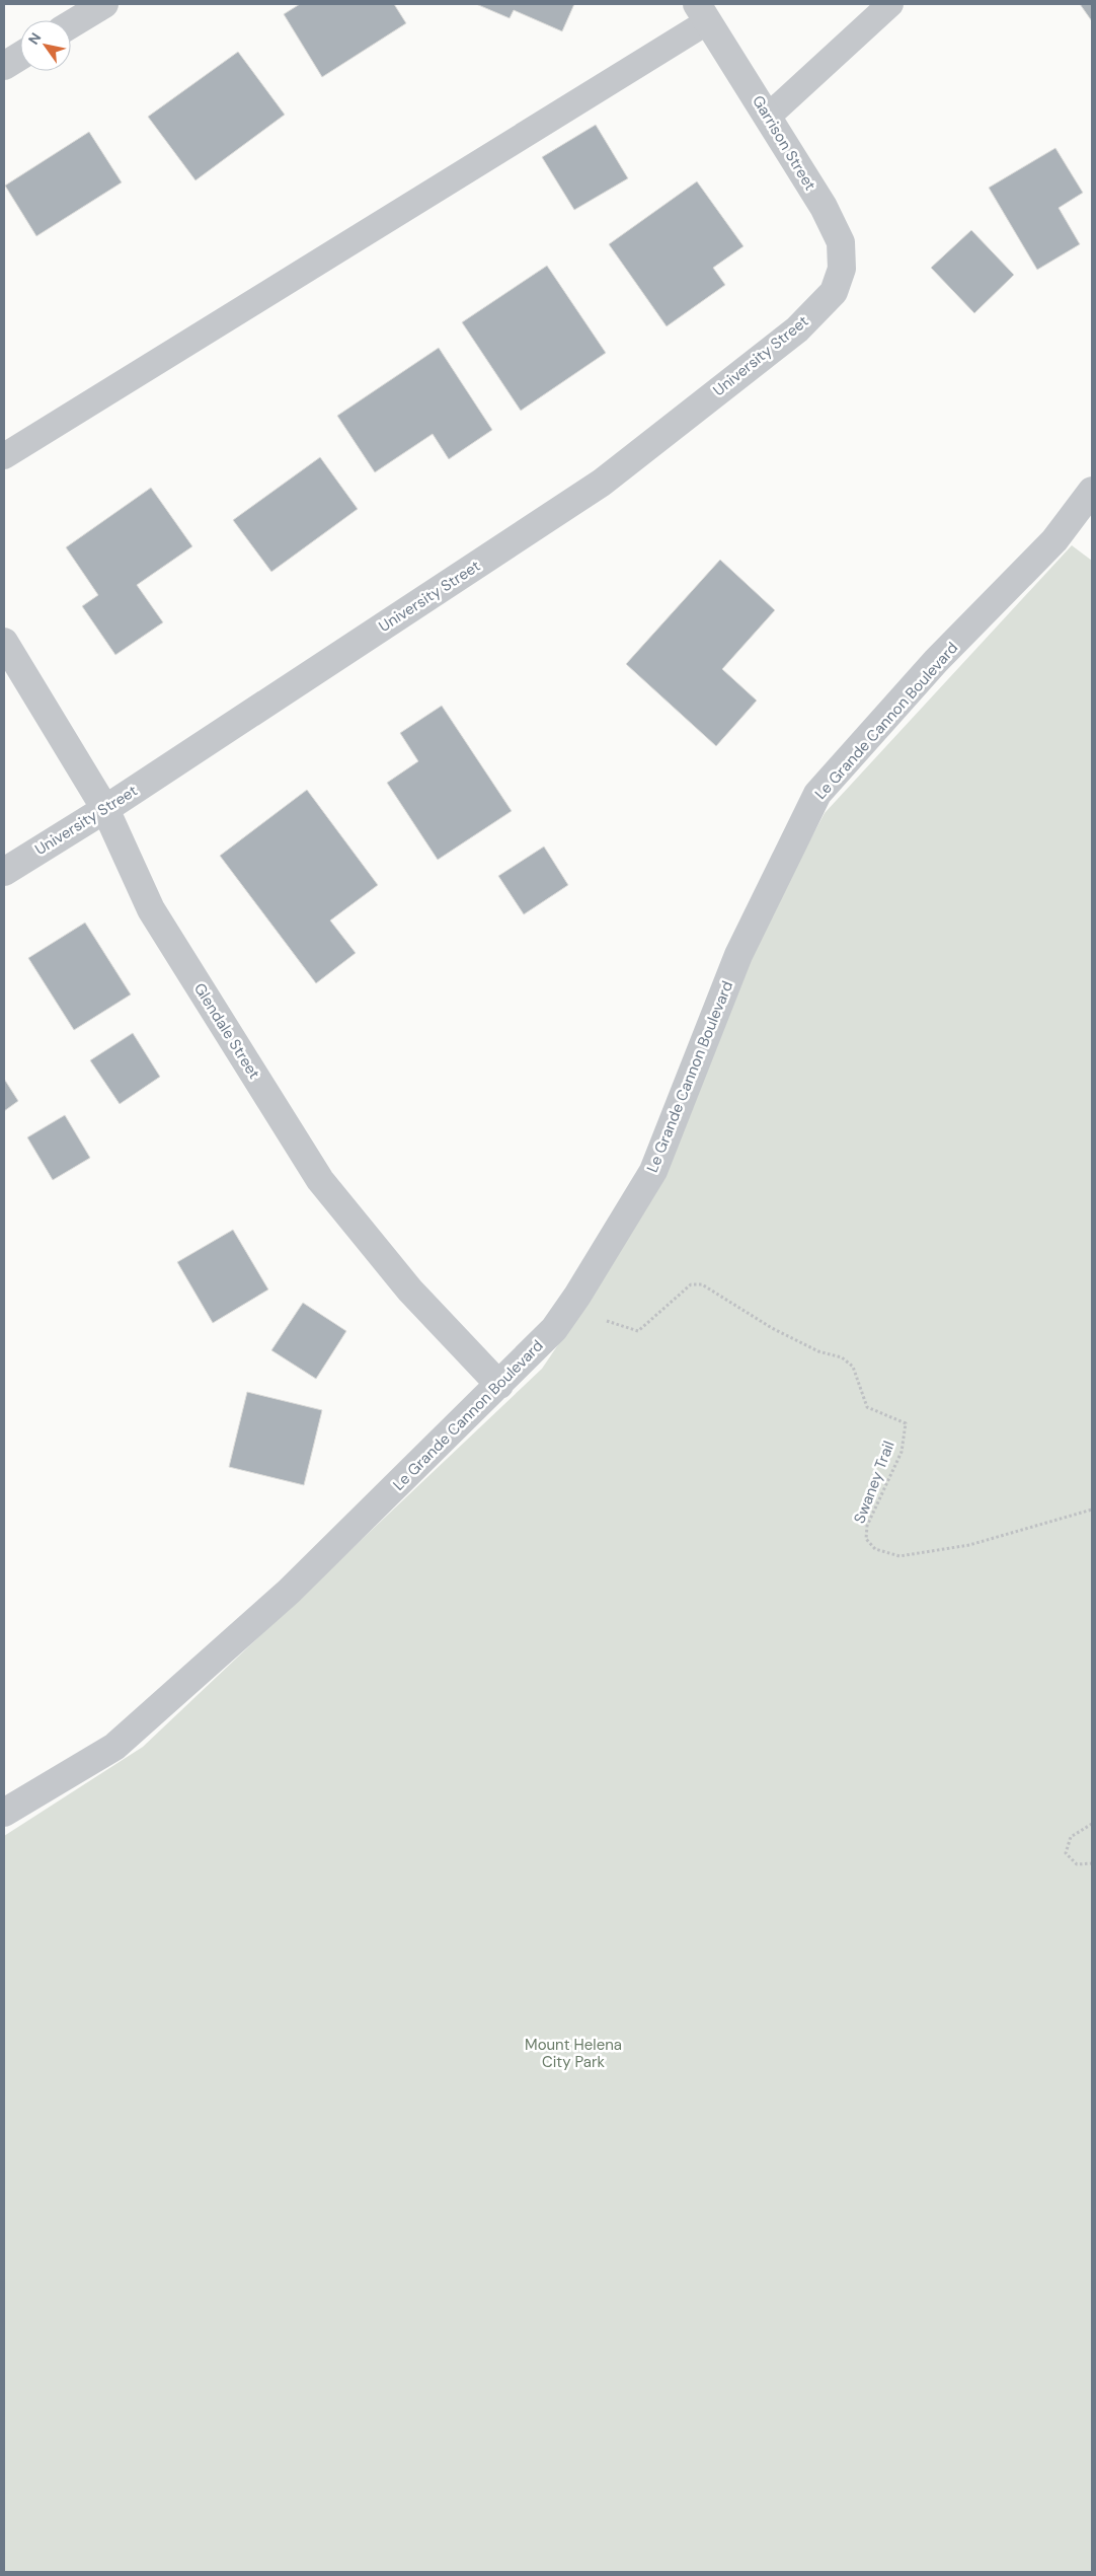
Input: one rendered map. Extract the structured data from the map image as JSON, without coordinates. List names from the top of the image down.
{
  "streets": {
    "street": [
      "Garrison Street",
      "University Street",
      "Le Grande Cannon Boulevard",
      "Glendale Street"
    ],
    "path": ["Swaney Trail"]
  },
  "crossings": [
    ["Garrison Street", "University Street"],
    ["University Street", "Glendale Street"],
    ["Le Grande Cannon Boulevard", "Glendale Street"],
    ["Le Grande Cannon Boulevard", "Swaney Trail"]
  ],
  "parks": ["Mount Helena City Park"],
  "north": "top left"
}
